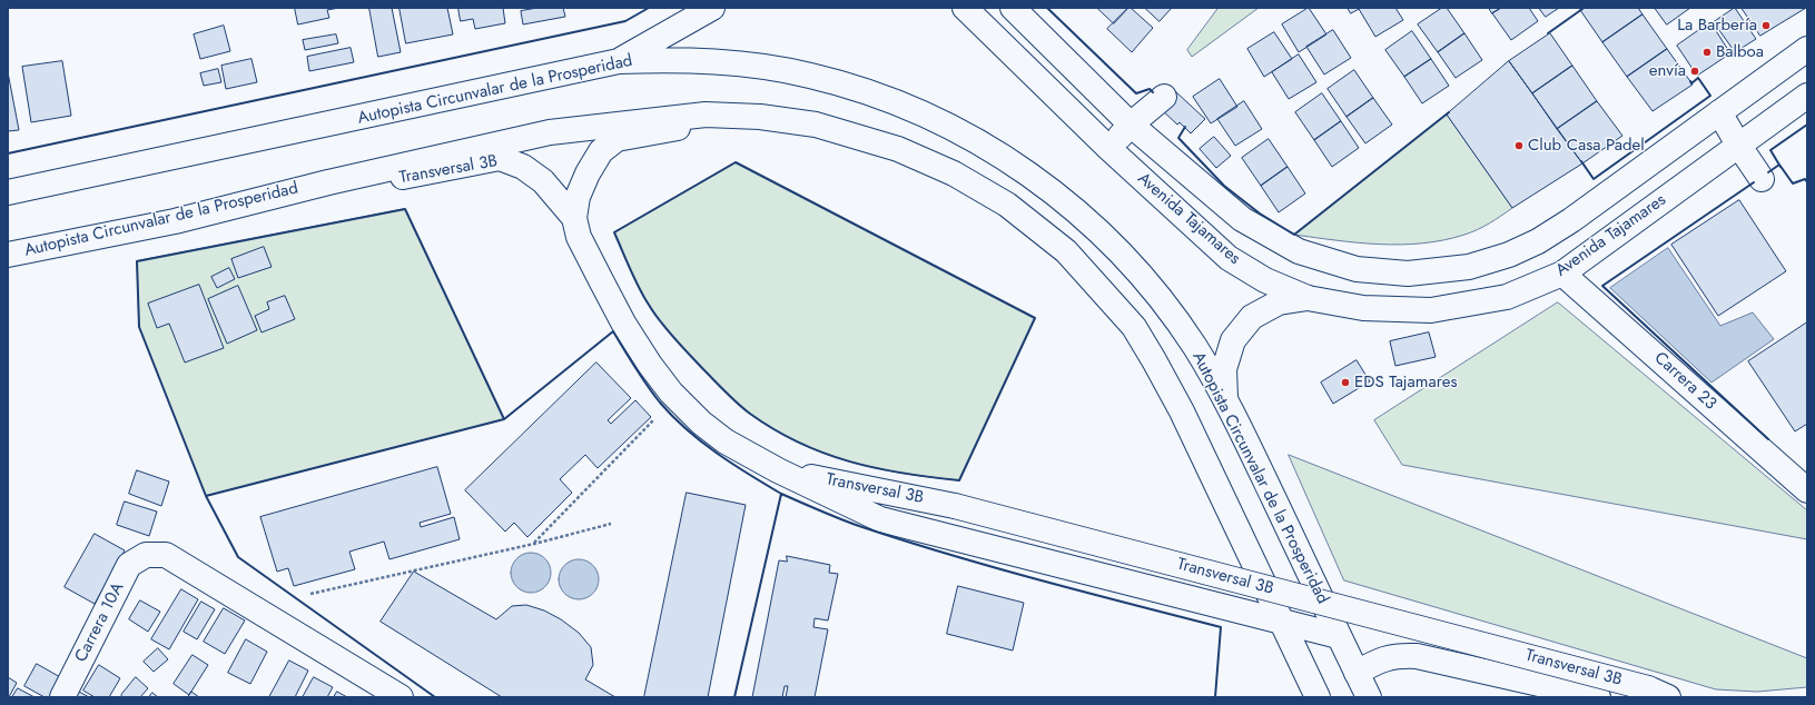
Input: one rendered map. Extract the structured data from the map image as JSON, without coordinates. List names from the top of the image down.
{
  "streets": {
    "main road": [
      "Autopista Circunvalar de la Prosperidad",
      "Transversal 3B",
      "Avenida Tajamares",
      "Carrera 23",
      "Carrera 10A"
    ]
  },
  "crossings": [
    ["Autopista Circunvalar de la Prosperidad", "Transversal 3B"],
    ["Avenida Tajamares", "Carrera 23"]
  ],
  "places": [
    "La Barbería",
    "Balboa",
    "envía",
    "Club Casa Padel",
    "EDS Tajamares"
  ]
}
